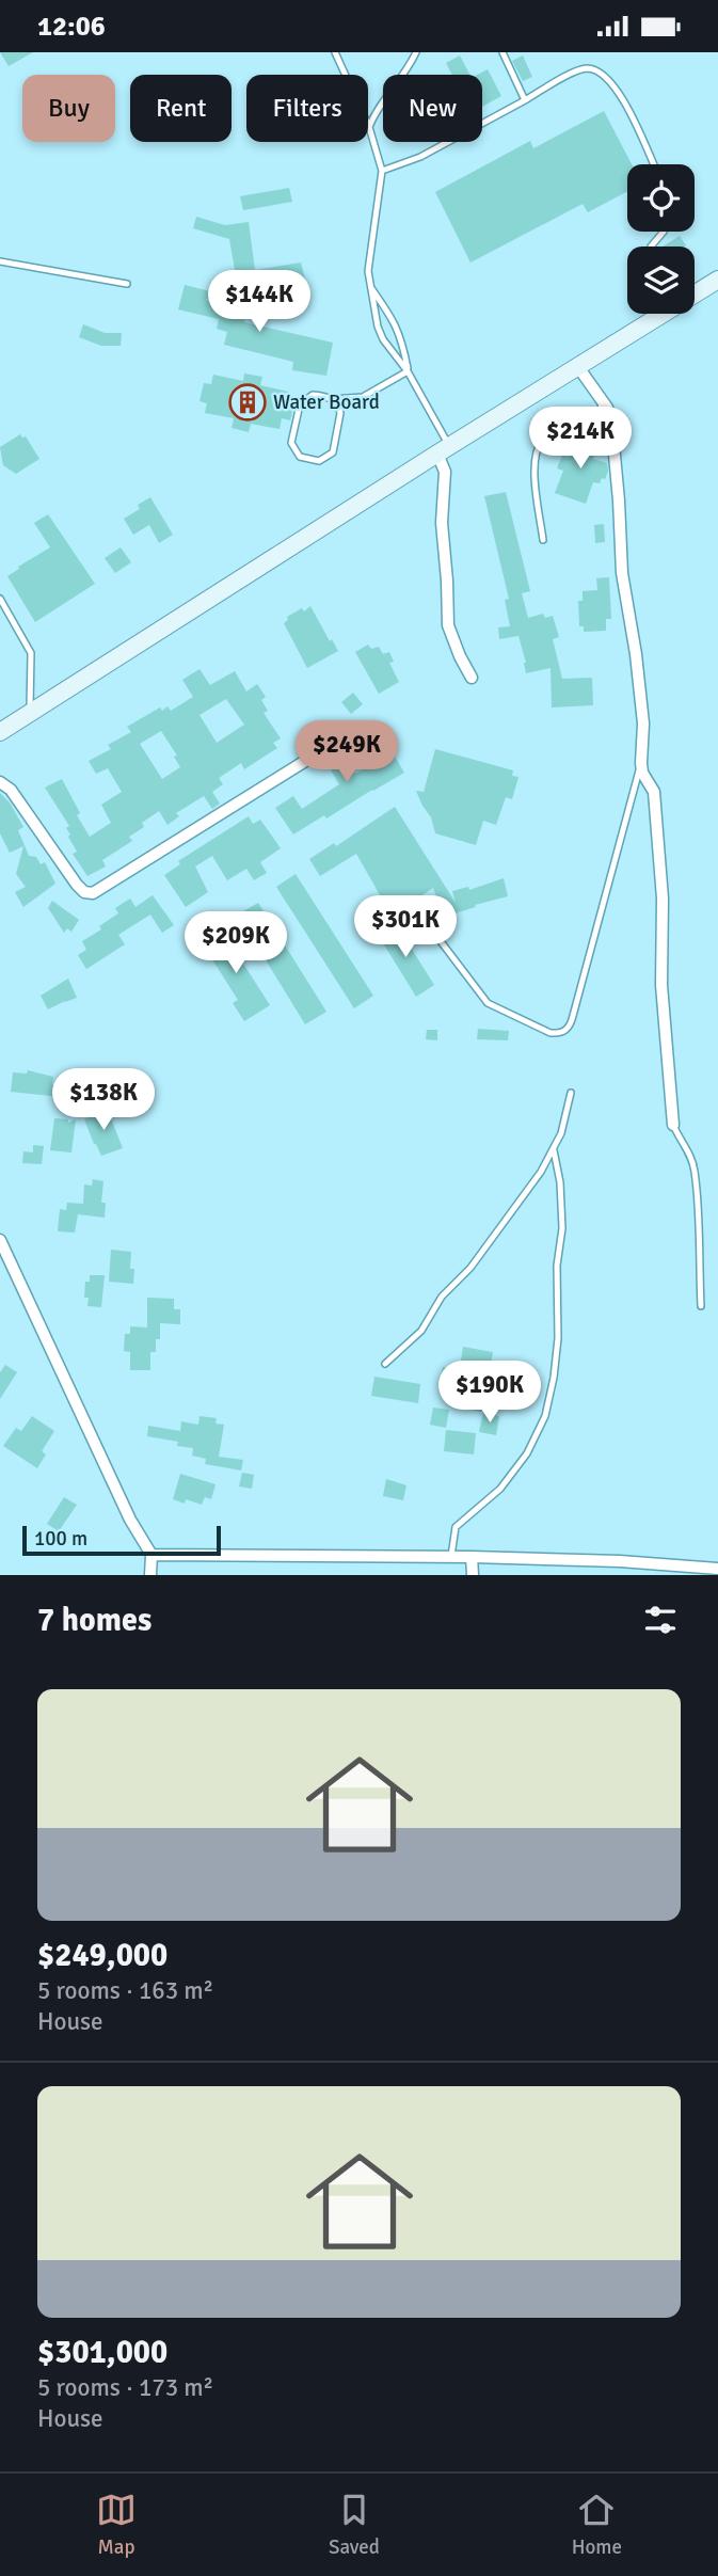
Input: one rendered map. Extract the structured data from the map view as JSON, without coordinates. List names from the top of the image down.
{
  "places": {
    "building": ["Water Board"]
  },
  "scale_bar": "100 m",
  "page": {
    "status": "12:06",
    "chip": [
      "Buy",
      "Rent",
      "Filters",
      "New"
    ],
    "price": [
      "$144K",
      "$214K",
      "$249K",
      "$301K",
      "$209K",
      "$138K",
      "$190K"
    ],
    "scale": "100 m",
    "heading": "7 homes",
    "list": [
      {
        "name": "$249,000",
        "note": "5 rooms · 163 m² · House"
      },
      {
        "name": "$301,000",
        "note": "5 rooms · 173 m² · House"
      }
    ],
    "tabs": ["Map", "Saved", "Home"]
  }
}
